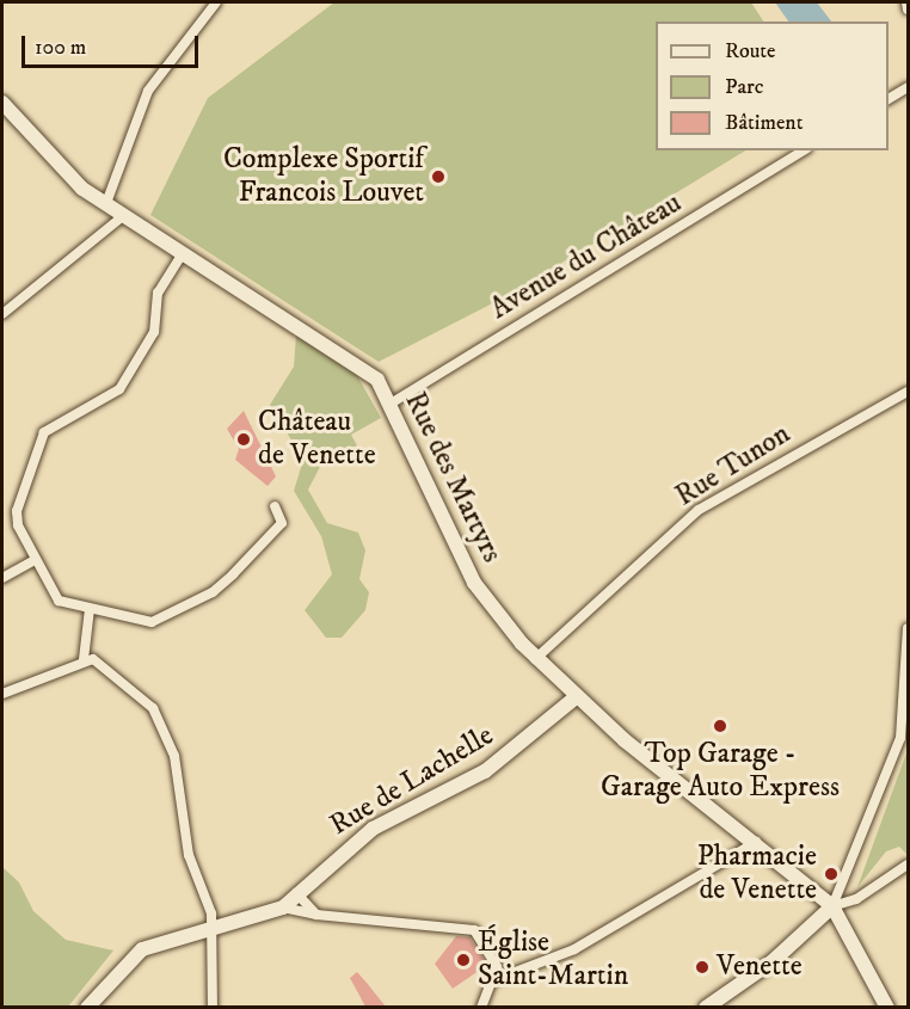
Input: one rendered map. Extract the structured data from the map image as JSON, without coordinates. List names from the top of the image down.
{
  "streets": {
    "street": [
      "Avenue du Château",
      "Rue Tunon",
      "Rue des Martyrs",
      "Rue de Lachelle"
    ]
  },
  "crossings": [
    ["Avenue du Château", "Rue des Martyrs"],
    ["Rue Tunon", "Rue des Martyrs"],
    ["Rue des Martyrs", "Rue de Lachelle"]
  ],
  "places": [
    "Complexe Sportif Francois Louvet",
    "Château de Venette",
    "Top Garage - Garage Auto Express",
    "Pharmacie de Venette",
    "Église Saint-Martin",
    "Venette"
  ],
  "legend": ["Route", "Parc", "Bâtiment"],
  "scale_bar": "100 m"
}
